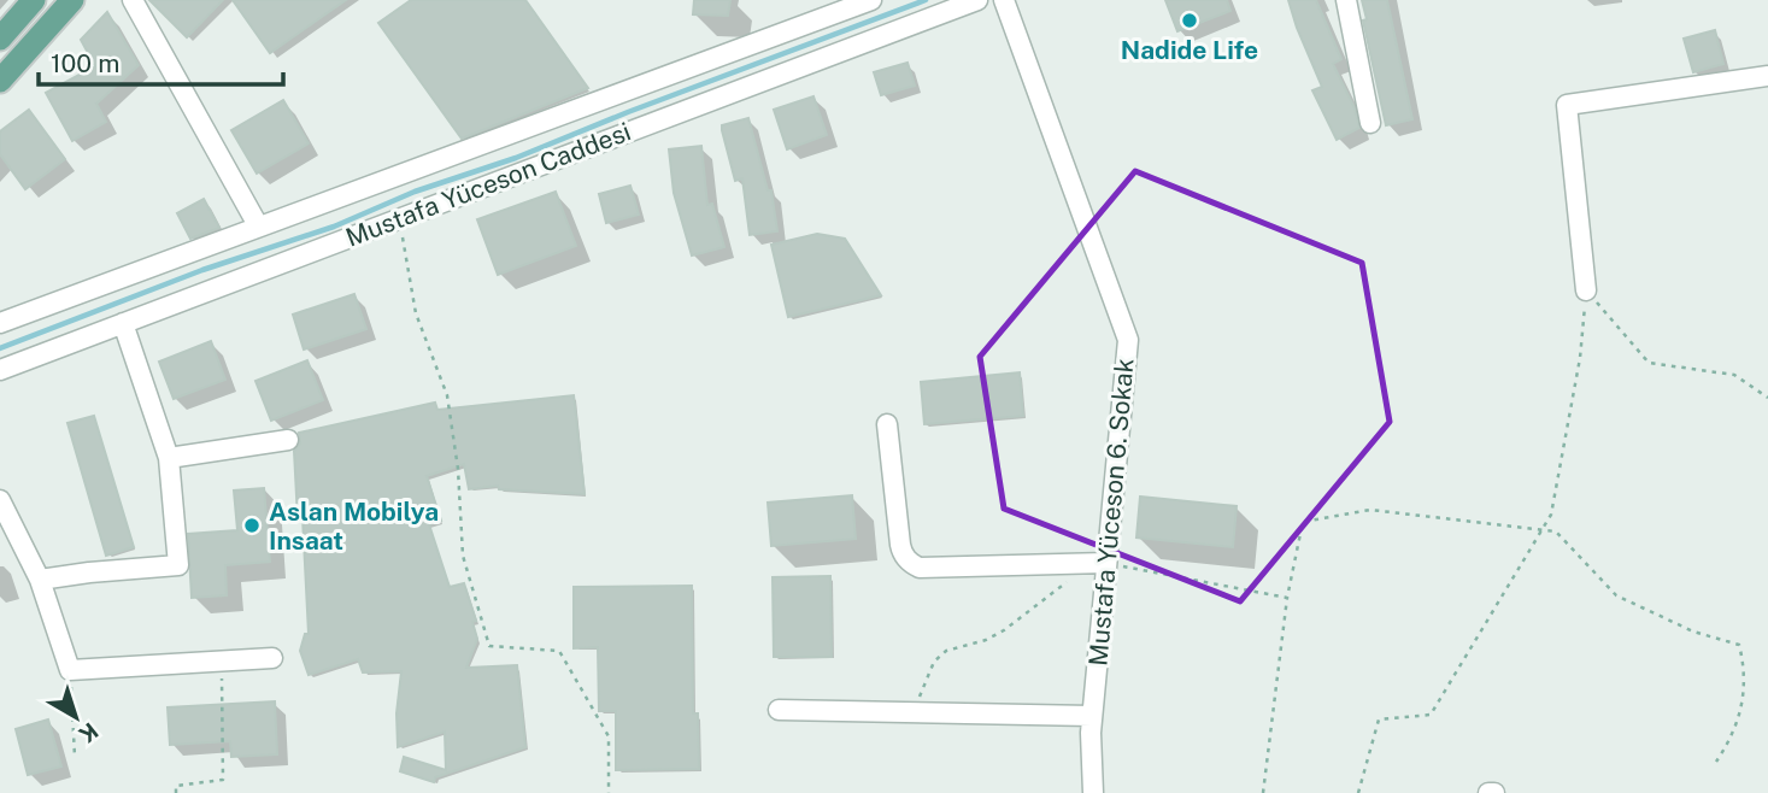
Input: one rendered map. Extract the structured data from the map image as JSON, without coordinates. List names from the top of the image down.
{
  "streets": {
    "street": ["Mustafa Yüceson Caddesi", "Mustafa Yüceson 6. Sokak"]
  },
  "places": ["Nadide Life", "Aslan Mobilya Insaat"],
  "scale_bar": "100 m",
  "north": "bottom right"
}
